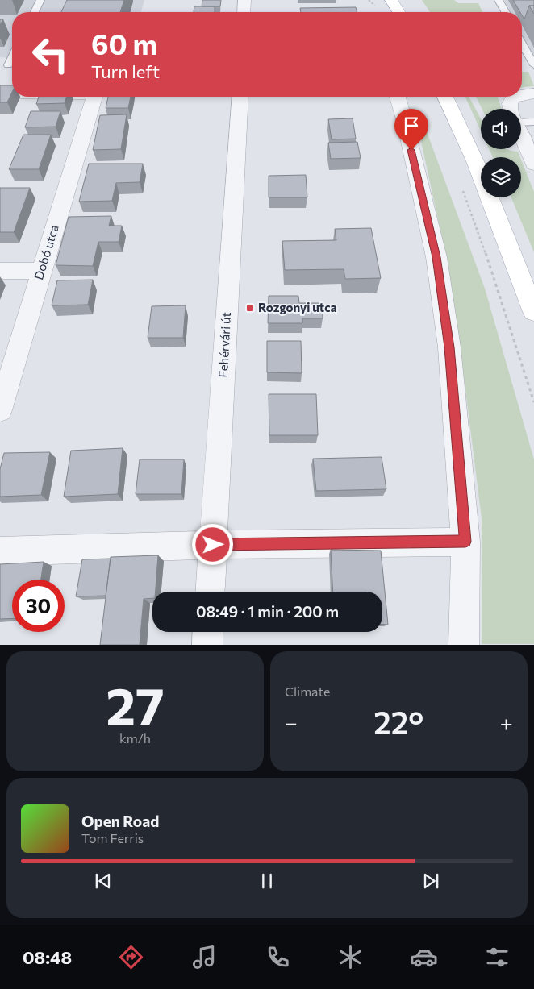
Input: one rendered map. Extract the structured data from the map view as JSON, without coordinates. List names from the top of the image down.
{
  "streets": {
    "street": ["Dobó utca", "Fehérvári út"]
  },
  "places": {
    "transit": ["Rozgonyi utca"]
  },
  "page": {
    "turn": ["60 m", "Turn left"],
    "limit": "30",
    "trip": "08:49 · 1 min · 200 m",
    "tile": [
      ["27", "km/h"],
      "Climate"
    ],
    "heat": ["−", "22°", "+"],
    "song": ["Open Road", "Tom Ferris"],
    "tabs": "08:48"
  }
}
